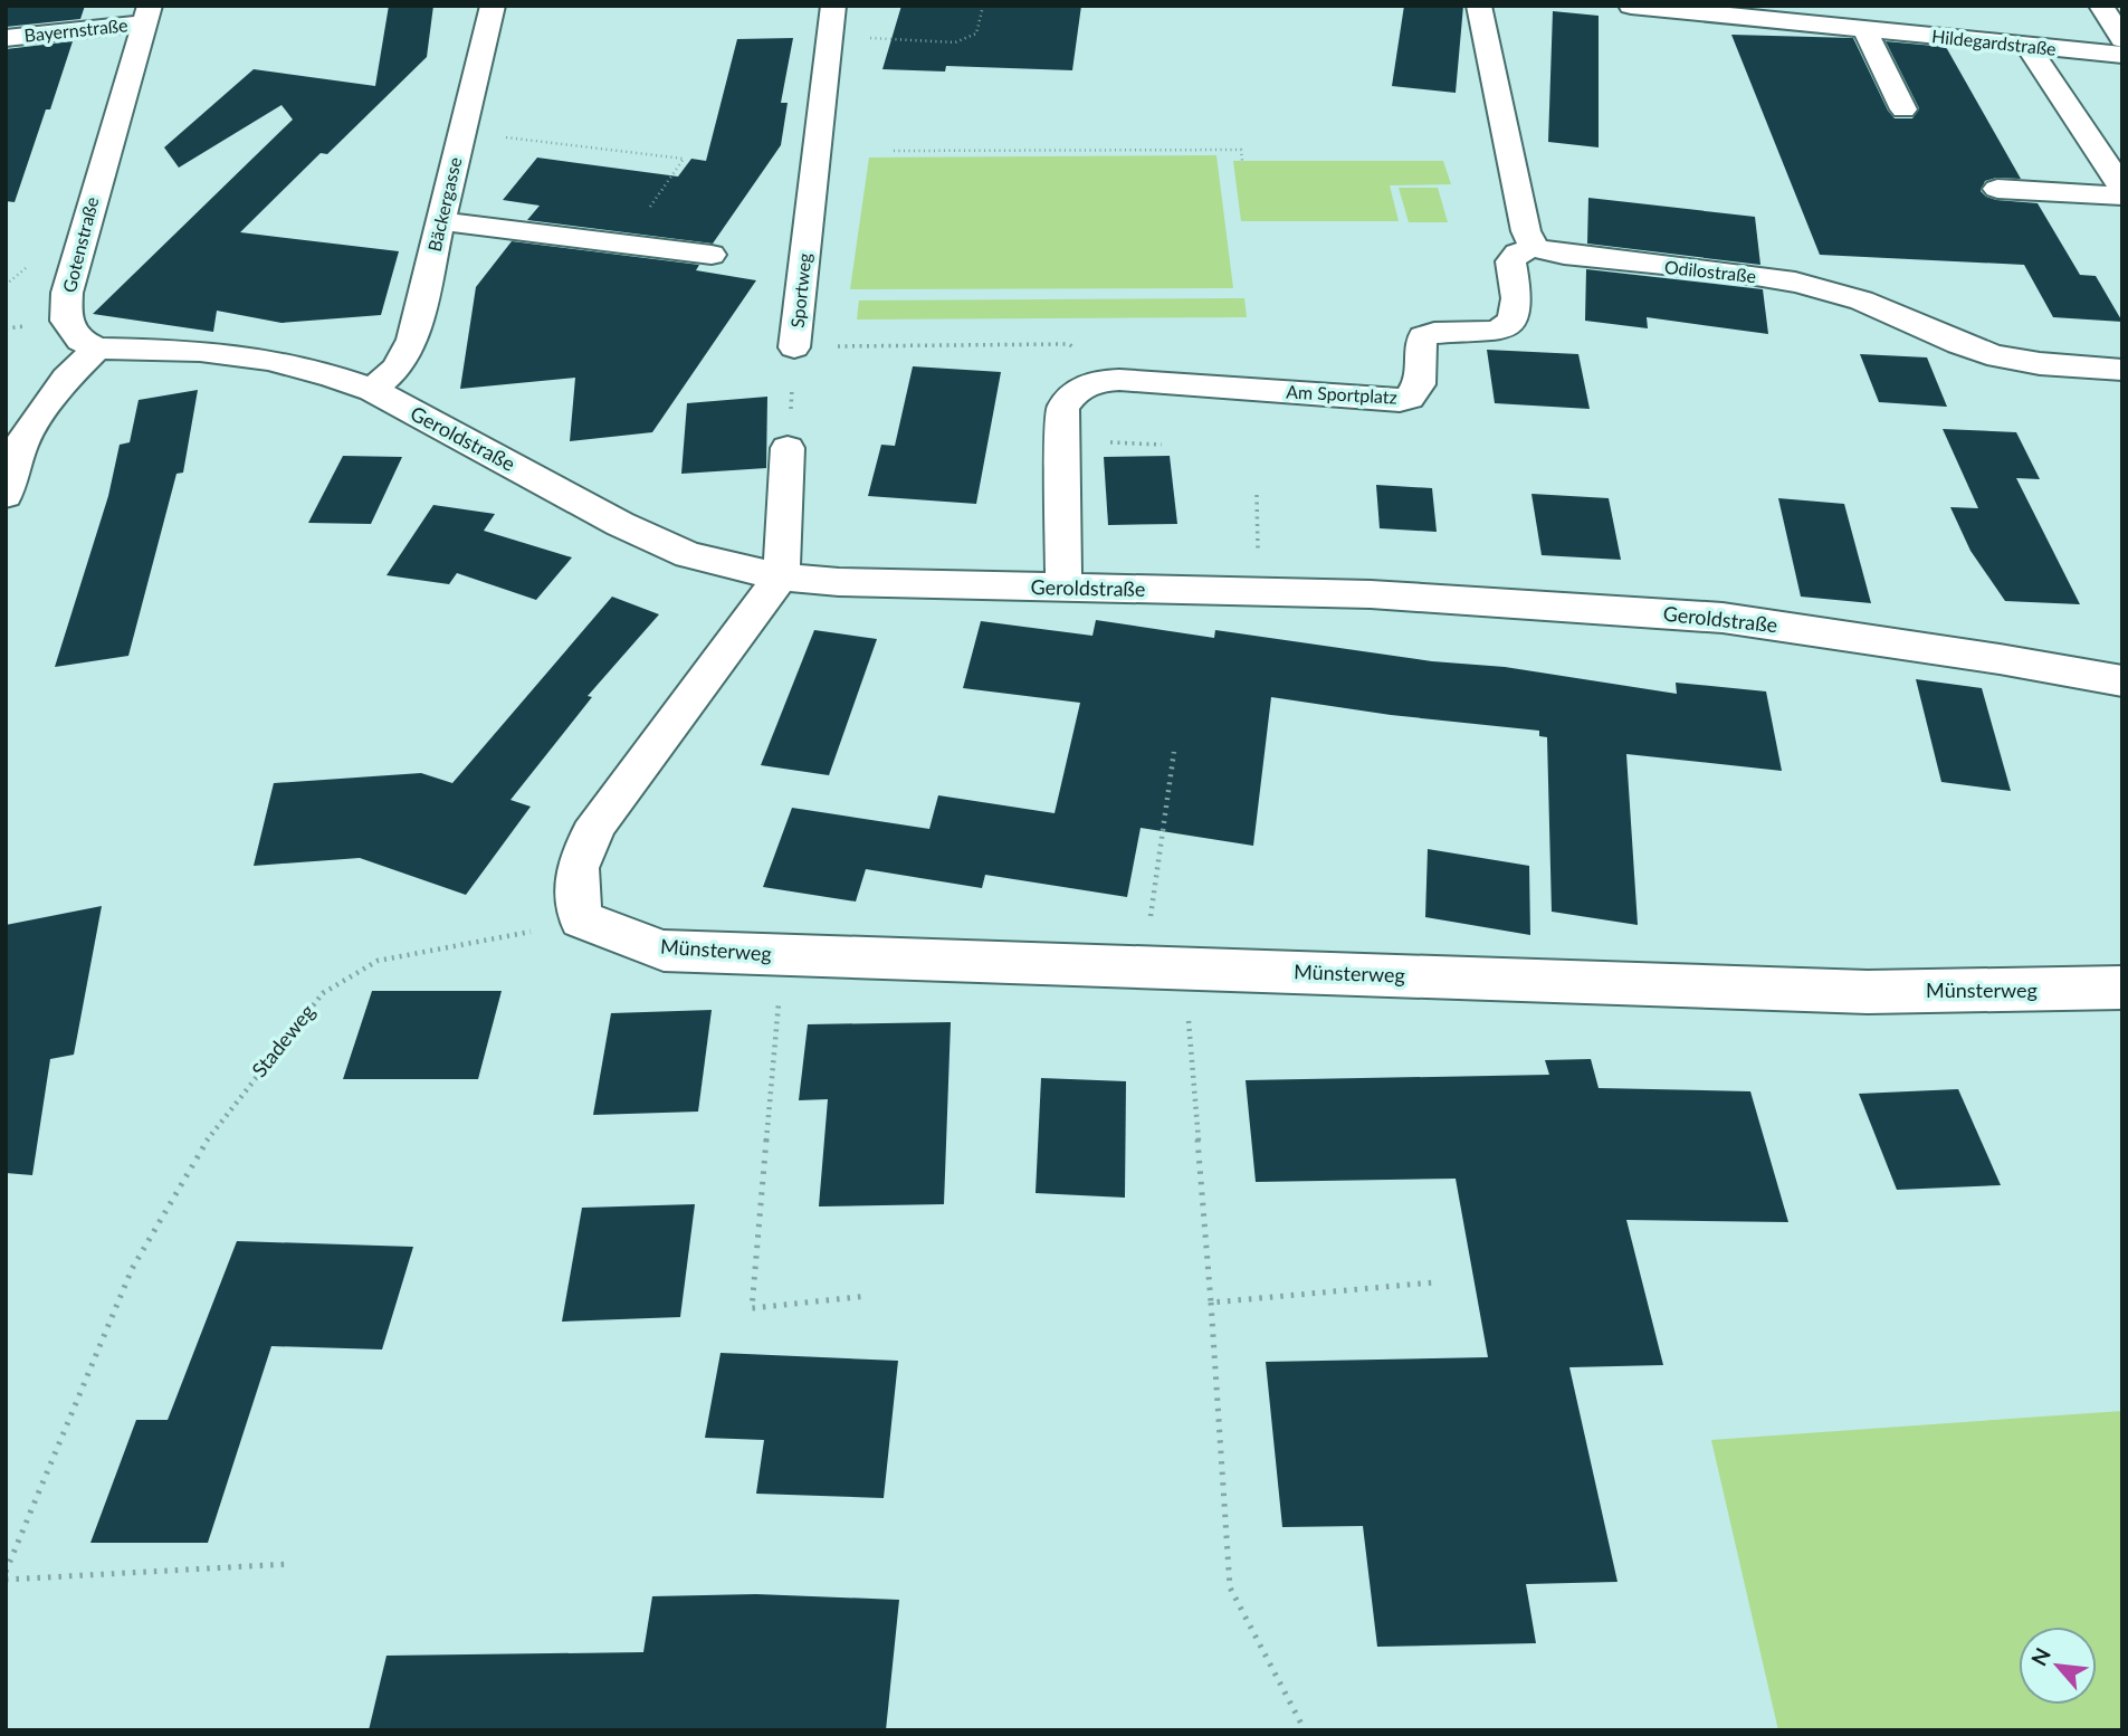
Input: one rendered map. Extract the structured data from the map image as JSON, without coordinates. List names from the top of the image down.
{
  "streets": {
    "street": [
      "Bayernstraße",
      "Hildegardstraße",
      "Bäckergasse",
      "Gotenstraße",
      "Odilostraße",
      "Sportweg",
      "Am Sportplatz",
      "Geroldstraße",
      "Münsterweg"
    ],
    "path": ["Stadeweg"]
  },
  "crossings": [
    ["Bayernstraße", "Gotenstraße"],
    ["Bäckergasse", "Geroldstraße"],
    ["Gotenstraße", "Geroldstraße"],
    ["Odilostraße", "Am Sportplatz"],
    ["Am Sportplatz", "Geroldstraße"],
    ["Münsterweg", "Stadeweg"]
  ],
  "north": "top left"
}
